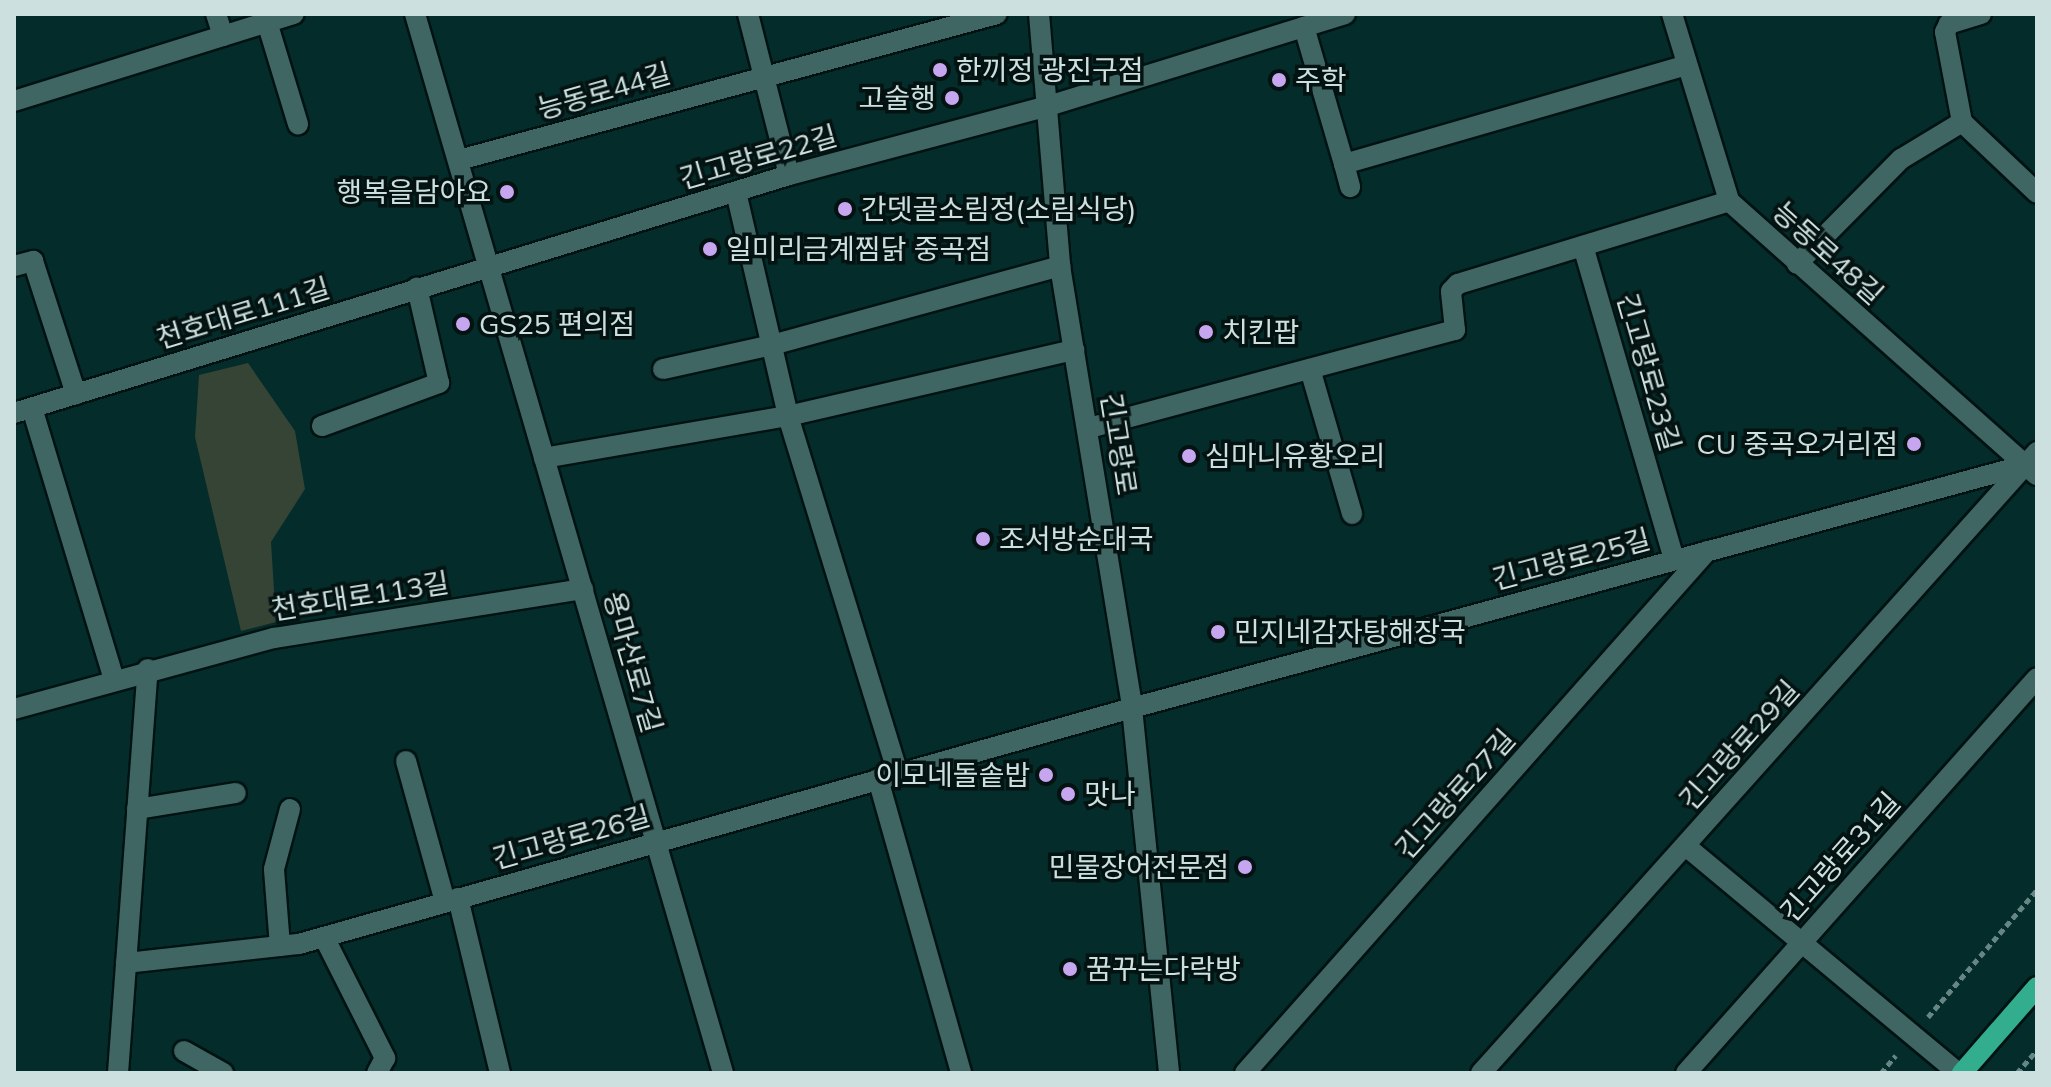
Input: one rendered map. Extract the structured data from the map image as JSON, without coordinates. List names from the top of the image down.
{
  "streets": {
    "street": [
      "능동로44길",
      "긴고랑로22길",
      "능동로48길",
      "천호대로111길",
      "긴고랑로23길",
      "긴고랑로",
      "긴고랑로25길",
      "천호대로113길",
      "용마산로7길",
      "긴고랑로29길",
      "긴고랑로27길",
      "긴고랑로26길",
      "긴고랑로31길"
    ]
  },
  "crossings": [
    ["긴고랑로22길", "천호대로111길"],
    ["긴고랑로22길", "긴고랑로"],
    ["긴고랑로22길", "용마산로7길"],
    ["능동로48길", "긴고랑로25길"],
    ["능동로48길", "긴고랑로29길"],
    ["천호대로111길", "용마산로7길"],
    ["긴고랑로23길", "긴고랑로25길"],
    ["긴고랑로", "긴고랑로25길"],
    ["긴고랑로", "긴고랑로26길"],
    ["긴고랑로25길", "긴고랑로29길"],
    ["긴고랑로25길", "긴고랑로27길"],
    ["긴고랑로25길", "긴고랑로26길"],
    ["천호대로113길", "용마산로7길"],
    ["용마산로7길", "긴고랑로26길"]
  ],
  "places": [
    "한끼정 광진구점",
    "주학",
    "고술행",
    "행복을담아요",
    "간뎃골소림정(소림식당)",
    "일미리금계찜닭 중곡점",
    "GS25 편의점",
    "치킨팝",
    "CU 중곡오거리점",
    "심마니유황오리",
    "조서방순대국",
    "민지네감자탕해장국",
    "이모네돌솥밥",
    "맛나",
    "민물장어전문점",
    "꿈꾸는다락방"
  ]
}
